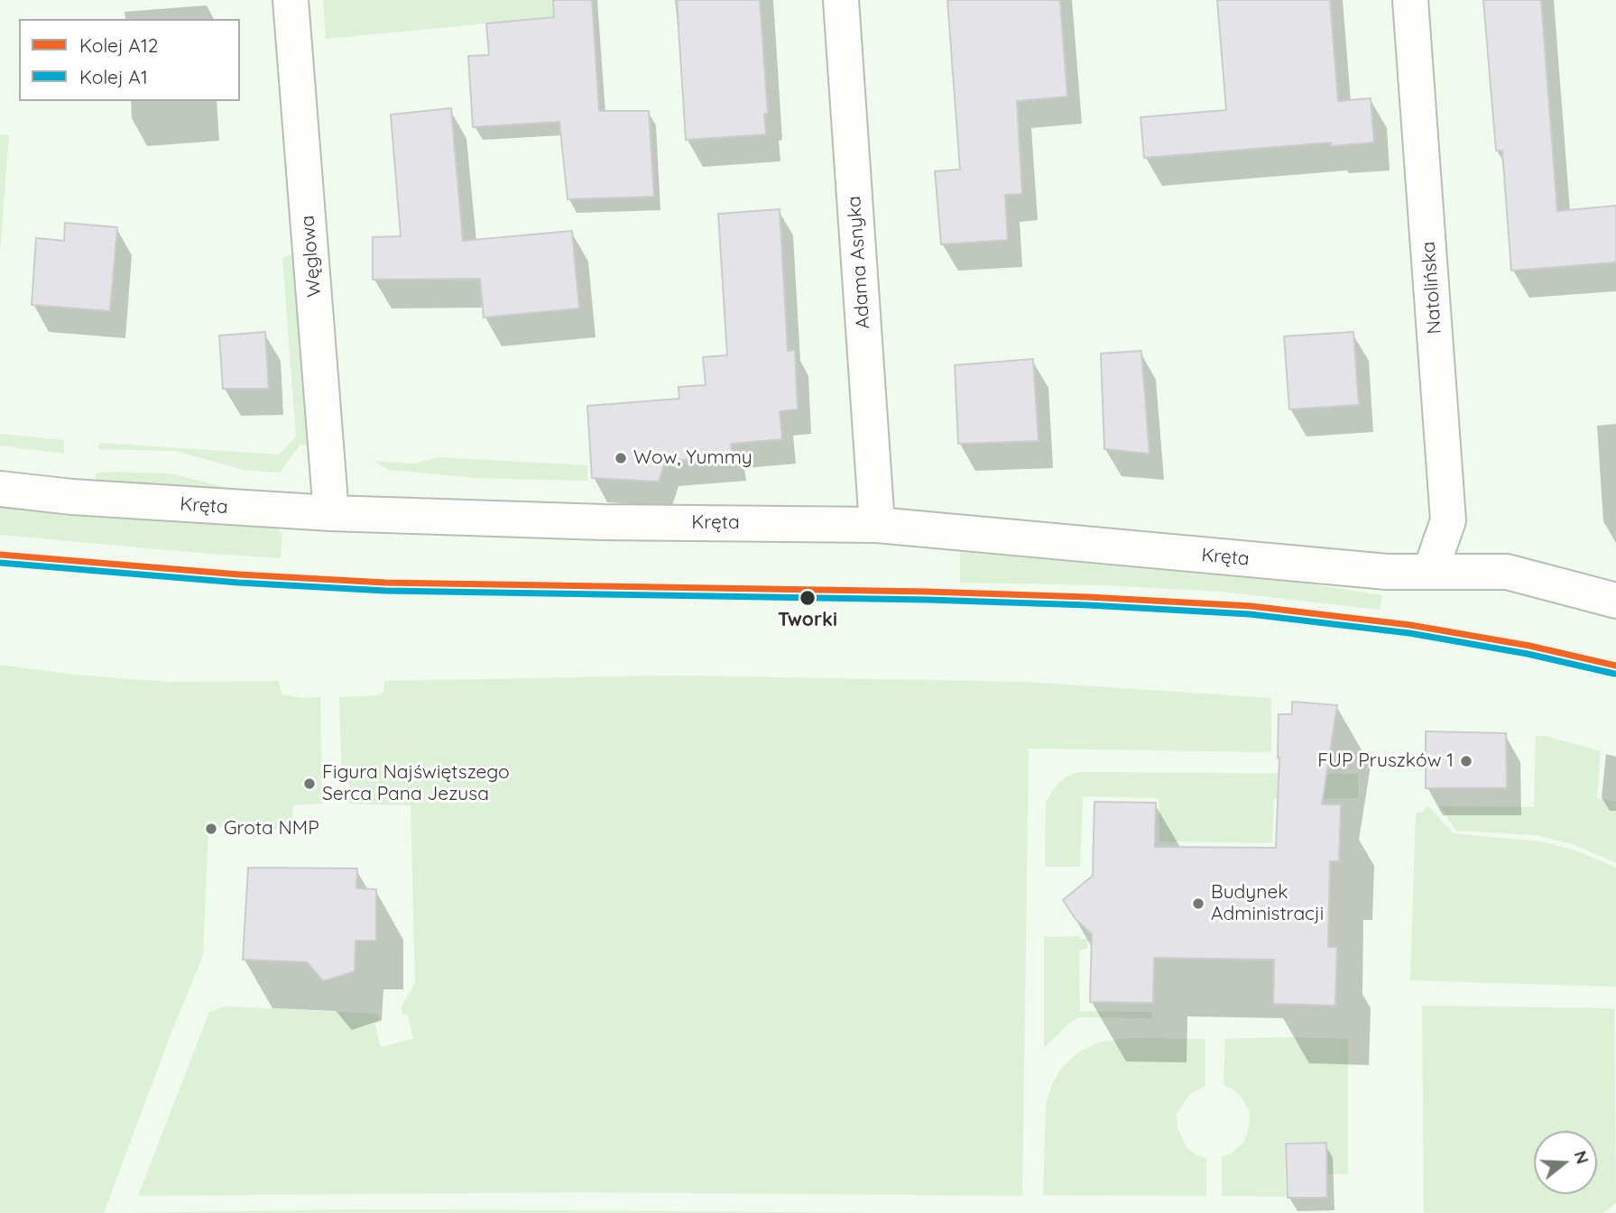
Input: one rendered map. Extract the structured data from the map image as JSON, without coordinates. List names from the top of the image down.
{
  "streets": {
    "street": [
      "Węglowa",
      "Adama Asnyka",
      "Natolińska",
      "Kręta"
    ]
  },
  "crossings": [
    ["Węglowa", "Kręta"],
    ["Adama Asnyka", "Kręta"],
    ["Natolińska", "Kręta"]
  ],
  "places": [
    "Wow, Yummy",
    "Tworki",
    "FUP Pruszków 1",
    "Figura Najświętszego Serca Pana Jezusa",
    "Grota NMP",
    "Budynek Administracji"
  ],
  "lines": ["rail line A12", "rail line A1"],
  "legend": ["Kolej A12", "Kolej A1"],
  "north": "right"
}
